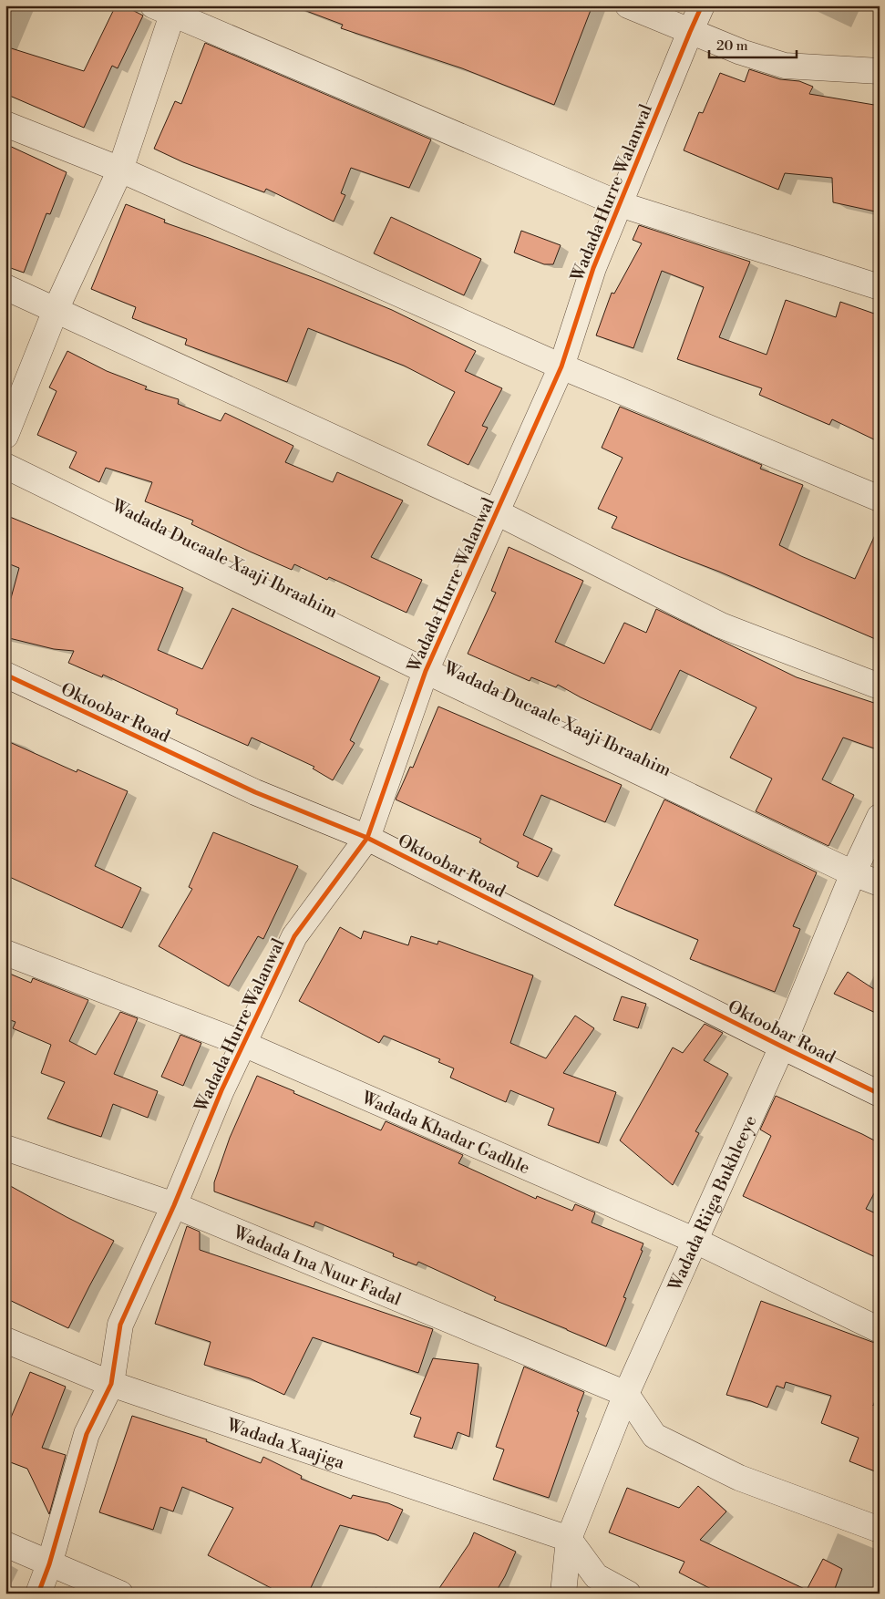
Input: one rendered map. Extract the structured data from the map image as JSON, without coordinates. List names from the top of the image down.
{
  "streets": {
    "street": [
      "Wadada Hurre Walanwal",
      "Wadada Ducaale Xaaji Ibraahim",
      "Oktoobar Road",
      "Wadada Khadar Gadhle",
      "Wadada Riiga Bukhleeye",
      "Wadada Ina Nuur Fadal",
      "Wadada Xaajiga"
    ]
  },
  "crossings": [
    ["Wadada Hurre Walanwal", "Wadada Ducaale Xaaji Ibraahim"],
    ["Wadada Hurre Walanwal", "Oktoobar Road"],
    ["Wadada Hurre Walanwal", "Wadada Khadar Gadhle"],
    ["Wadada Hurre Walanwal", "Wadada Ina Nuur Fadal"],
    ["Wadada Hurre Walanwal", "Wadada Xaajiga"],
    ["Wadada Ducaale Xaaji Ibraahim", "Wadada Riiga Bukhleeye"],
    ["Oktoobar Road", "Wadada Riiga Bukhleeye"],
    ["Wadada Khadar Gadhle", "Wadada Riiga Bukhleeye"],
    ["Wadada Riiga Bukhleeye", "Wadada Ina Nuur Fadal"],
    ["Wadada Riiga Bukhleeye", "Wadada Xaajiga"]
  ],
  "scale_bar": "20 m"
}
